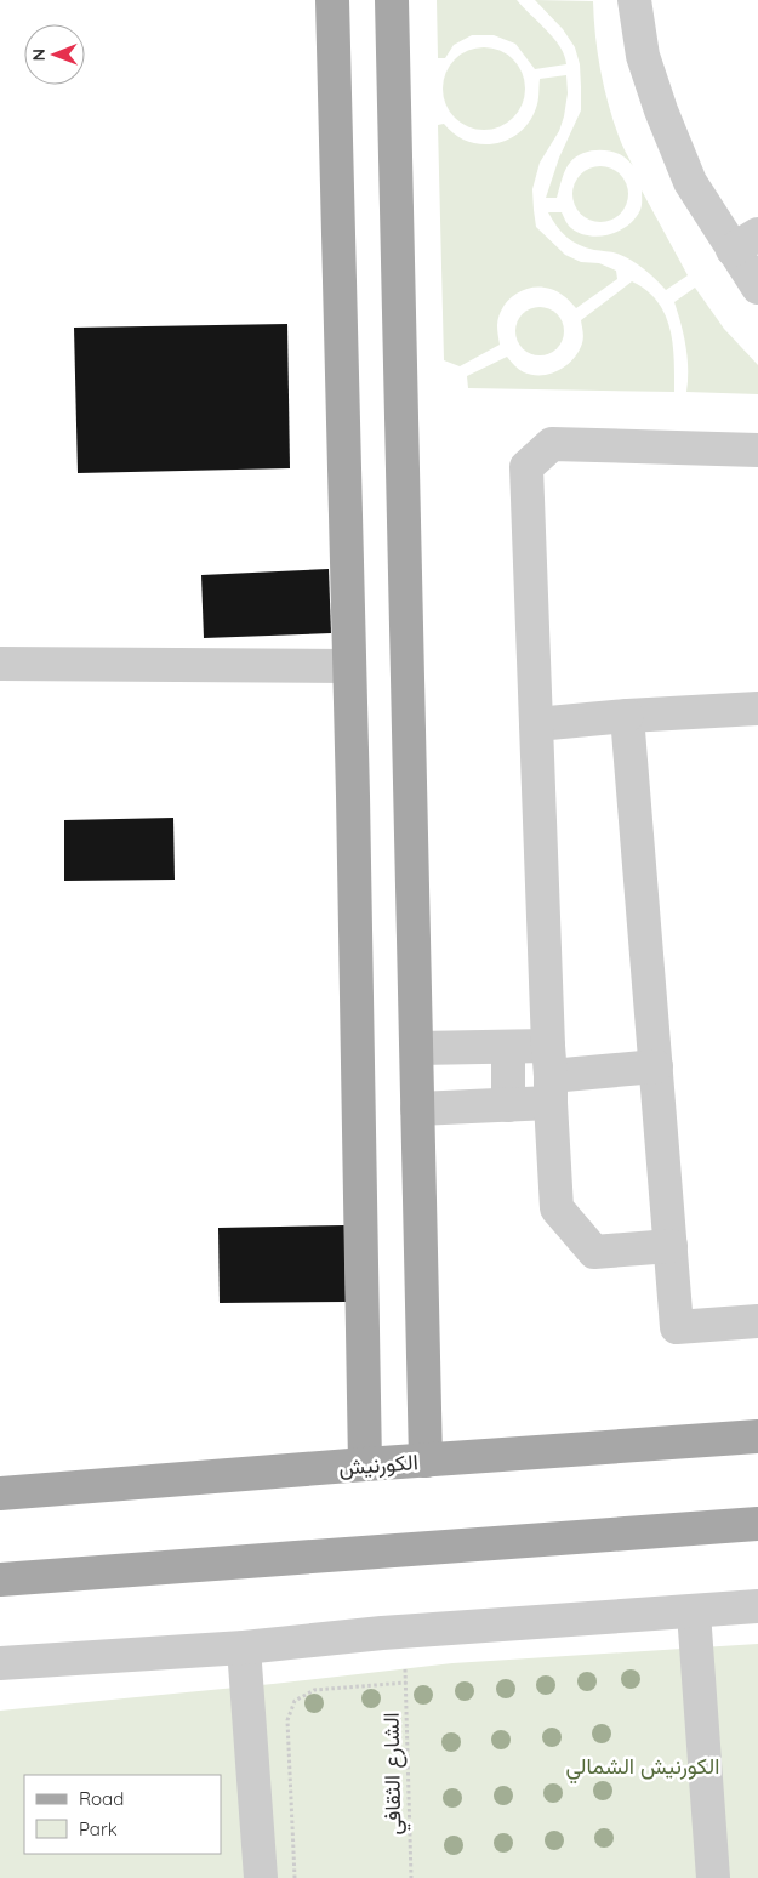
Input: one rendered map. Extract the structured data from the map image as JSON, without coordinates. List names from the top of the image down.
{
  "streets": {
    "main road": ["الكورنيش"],
    "path": ["الشارع الثقافي"]
  },
  "parks": ["الكورنيش الشمالي"],
  "legend": ["Road", "Park"],
  "north": "left"
}
